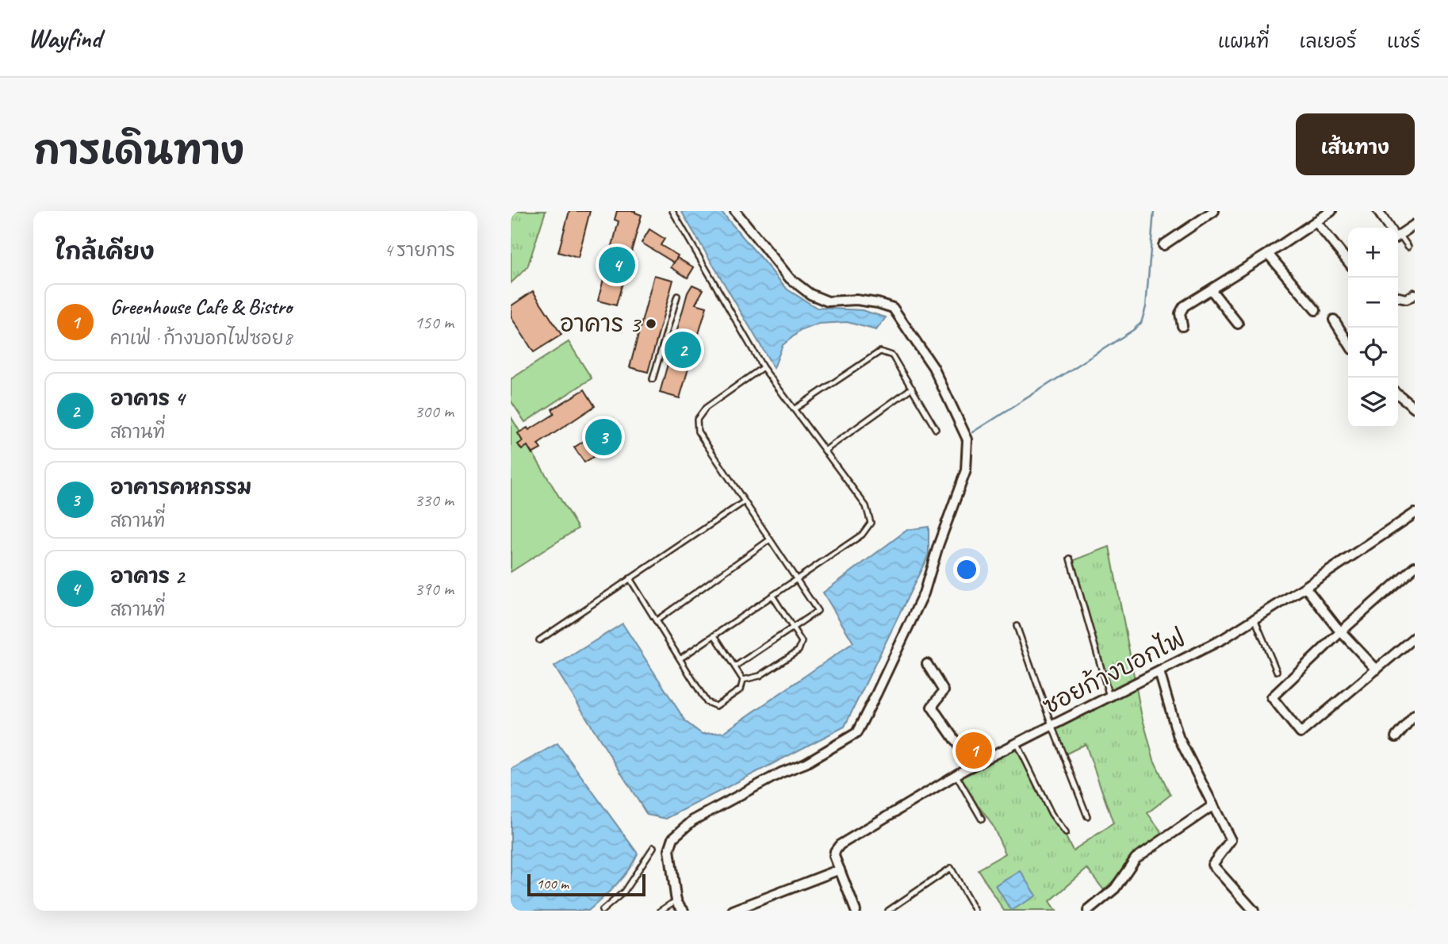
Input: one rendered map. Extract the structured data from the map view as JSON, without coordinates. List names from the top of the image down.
{
  "streets": {
    "street": ["ซอยก้างบอกไฟ"]
  },
  "places": ["อาคาร 3"],
  "scale_bar": "100 m",
  "page": {
    "header": "Wayfind",
    "nav": ["แผนที่", "เลเยอร์", "แชร์"],
    "title": "การเดินทาง",
    "buttons": "เส้นทาง",
    "heading": ["ใกล้เคียง", "4 รายการ"],
    "map_buttons": ["+", "−"],
    "pins": [
      "4",
      "2",
      "3",
      "1"
    ],
    "list": [
      {
        "mark": "1",
        "name": "Greenhouse Cafe & Bistro",
        "note": "คาเฟ่ · ก้างบอกไฟซอย8",
        "value": "150 m"
      },
      {
        "mark": "2",
        "name": "อาคาร 4",
        "note": "สถานที่",
        "value": "300 m"
      },
      {
        "mark": "3",
        "name": "อาคารคหกรรม",
        "note": "สถานที่",
        "value": "330 m"
      },
      {
        "mark": "4",
        "name": "อาคาร 2",
        "note": "สถานที่",
        "value": "390 m"
      }
    ],
    "scale": "100 m"
  }
}
